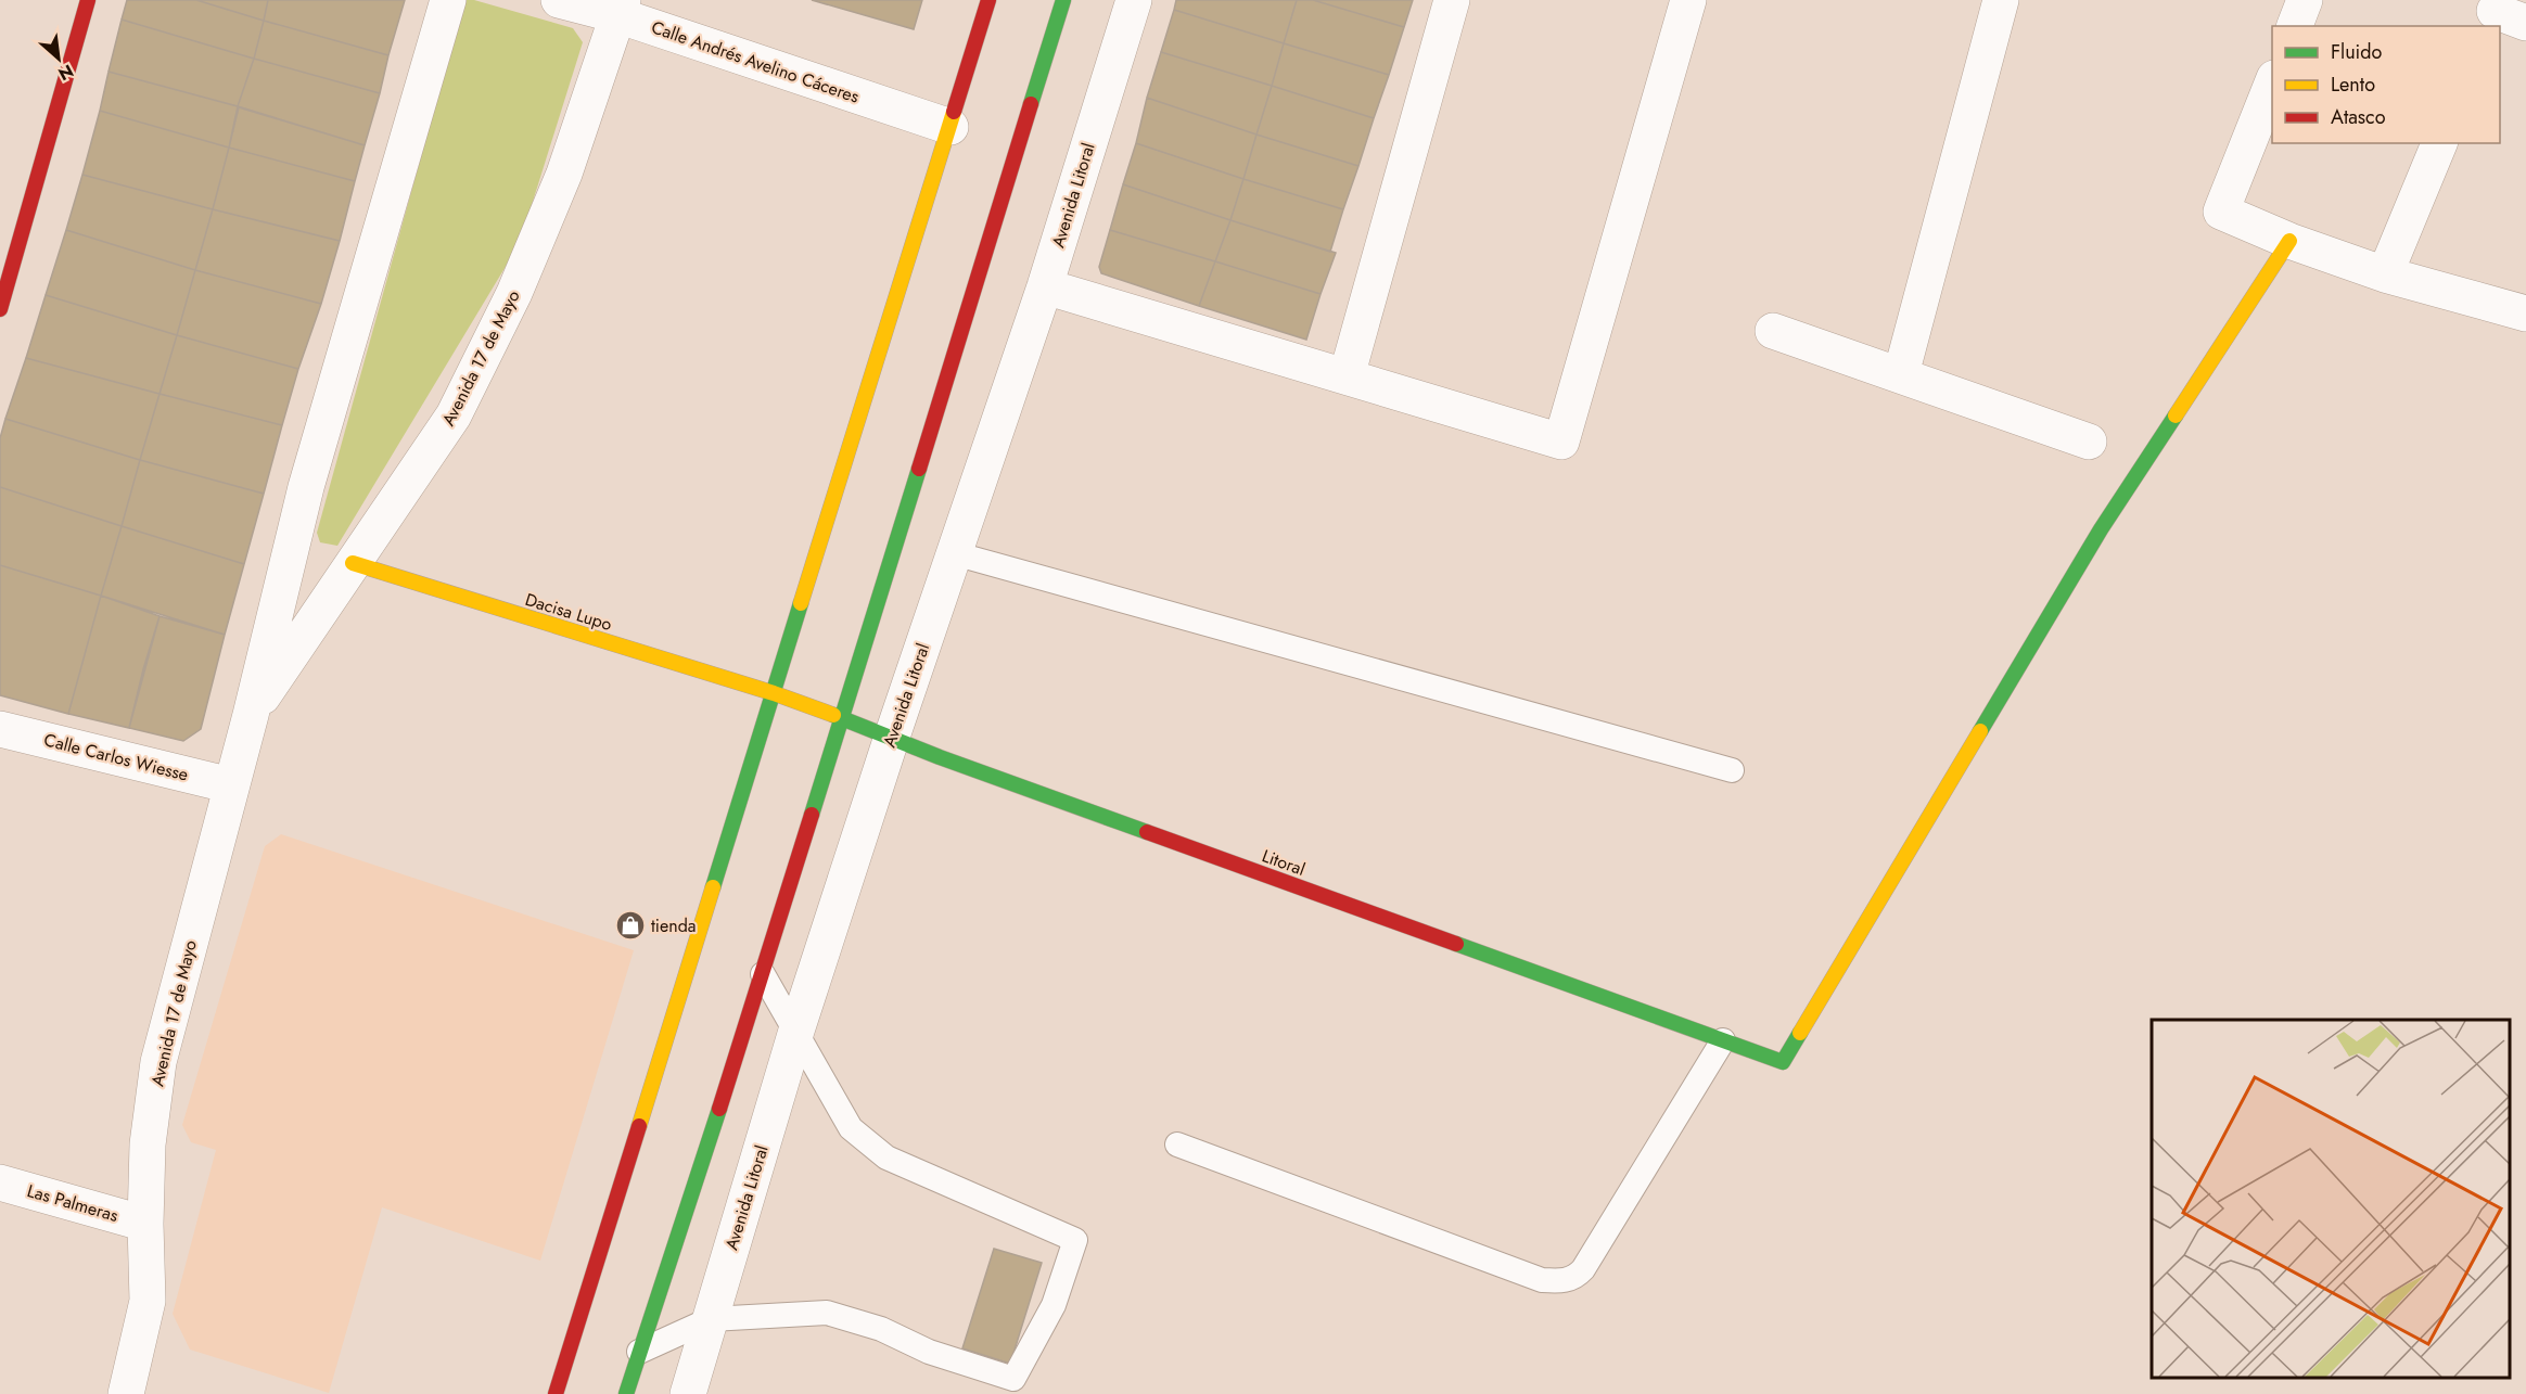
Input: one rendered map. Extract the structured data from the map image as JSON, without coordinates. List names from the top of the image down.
{
  "streets": {
    "main road": ["Dacisa Lupo", "Litoral"],
    "street": [
      "Calle Andrés Avelino Cáceres",
      "Avenida Litoral",
      "Avenida 17 de Mayo",
      "Calle Carlos Wiesse",
      "Las Palmeras"
    ]
  },
  "crossings": [
    ["Calle Andrés Avelino Cáceres", "Avenida 17 de Mayo"],
    ["Avenida Litoral", "Litoral"],
    ["Avenida 17 de Mayo", "Dacisa Lupo"],
    ["Avenida 17 de Mayo", "Calle Carlos Wiesse"],
    ["Avenida 17 de Mayo", "Las Palmeras"],
    ["Dacisa Lupo", "Litoral"]
  ],
  "places": {
    "shop": ["tienda"]
  },
  "legend": ["Fluido", "Lento", "Atasco"],
  "north": "bottom right"
}
